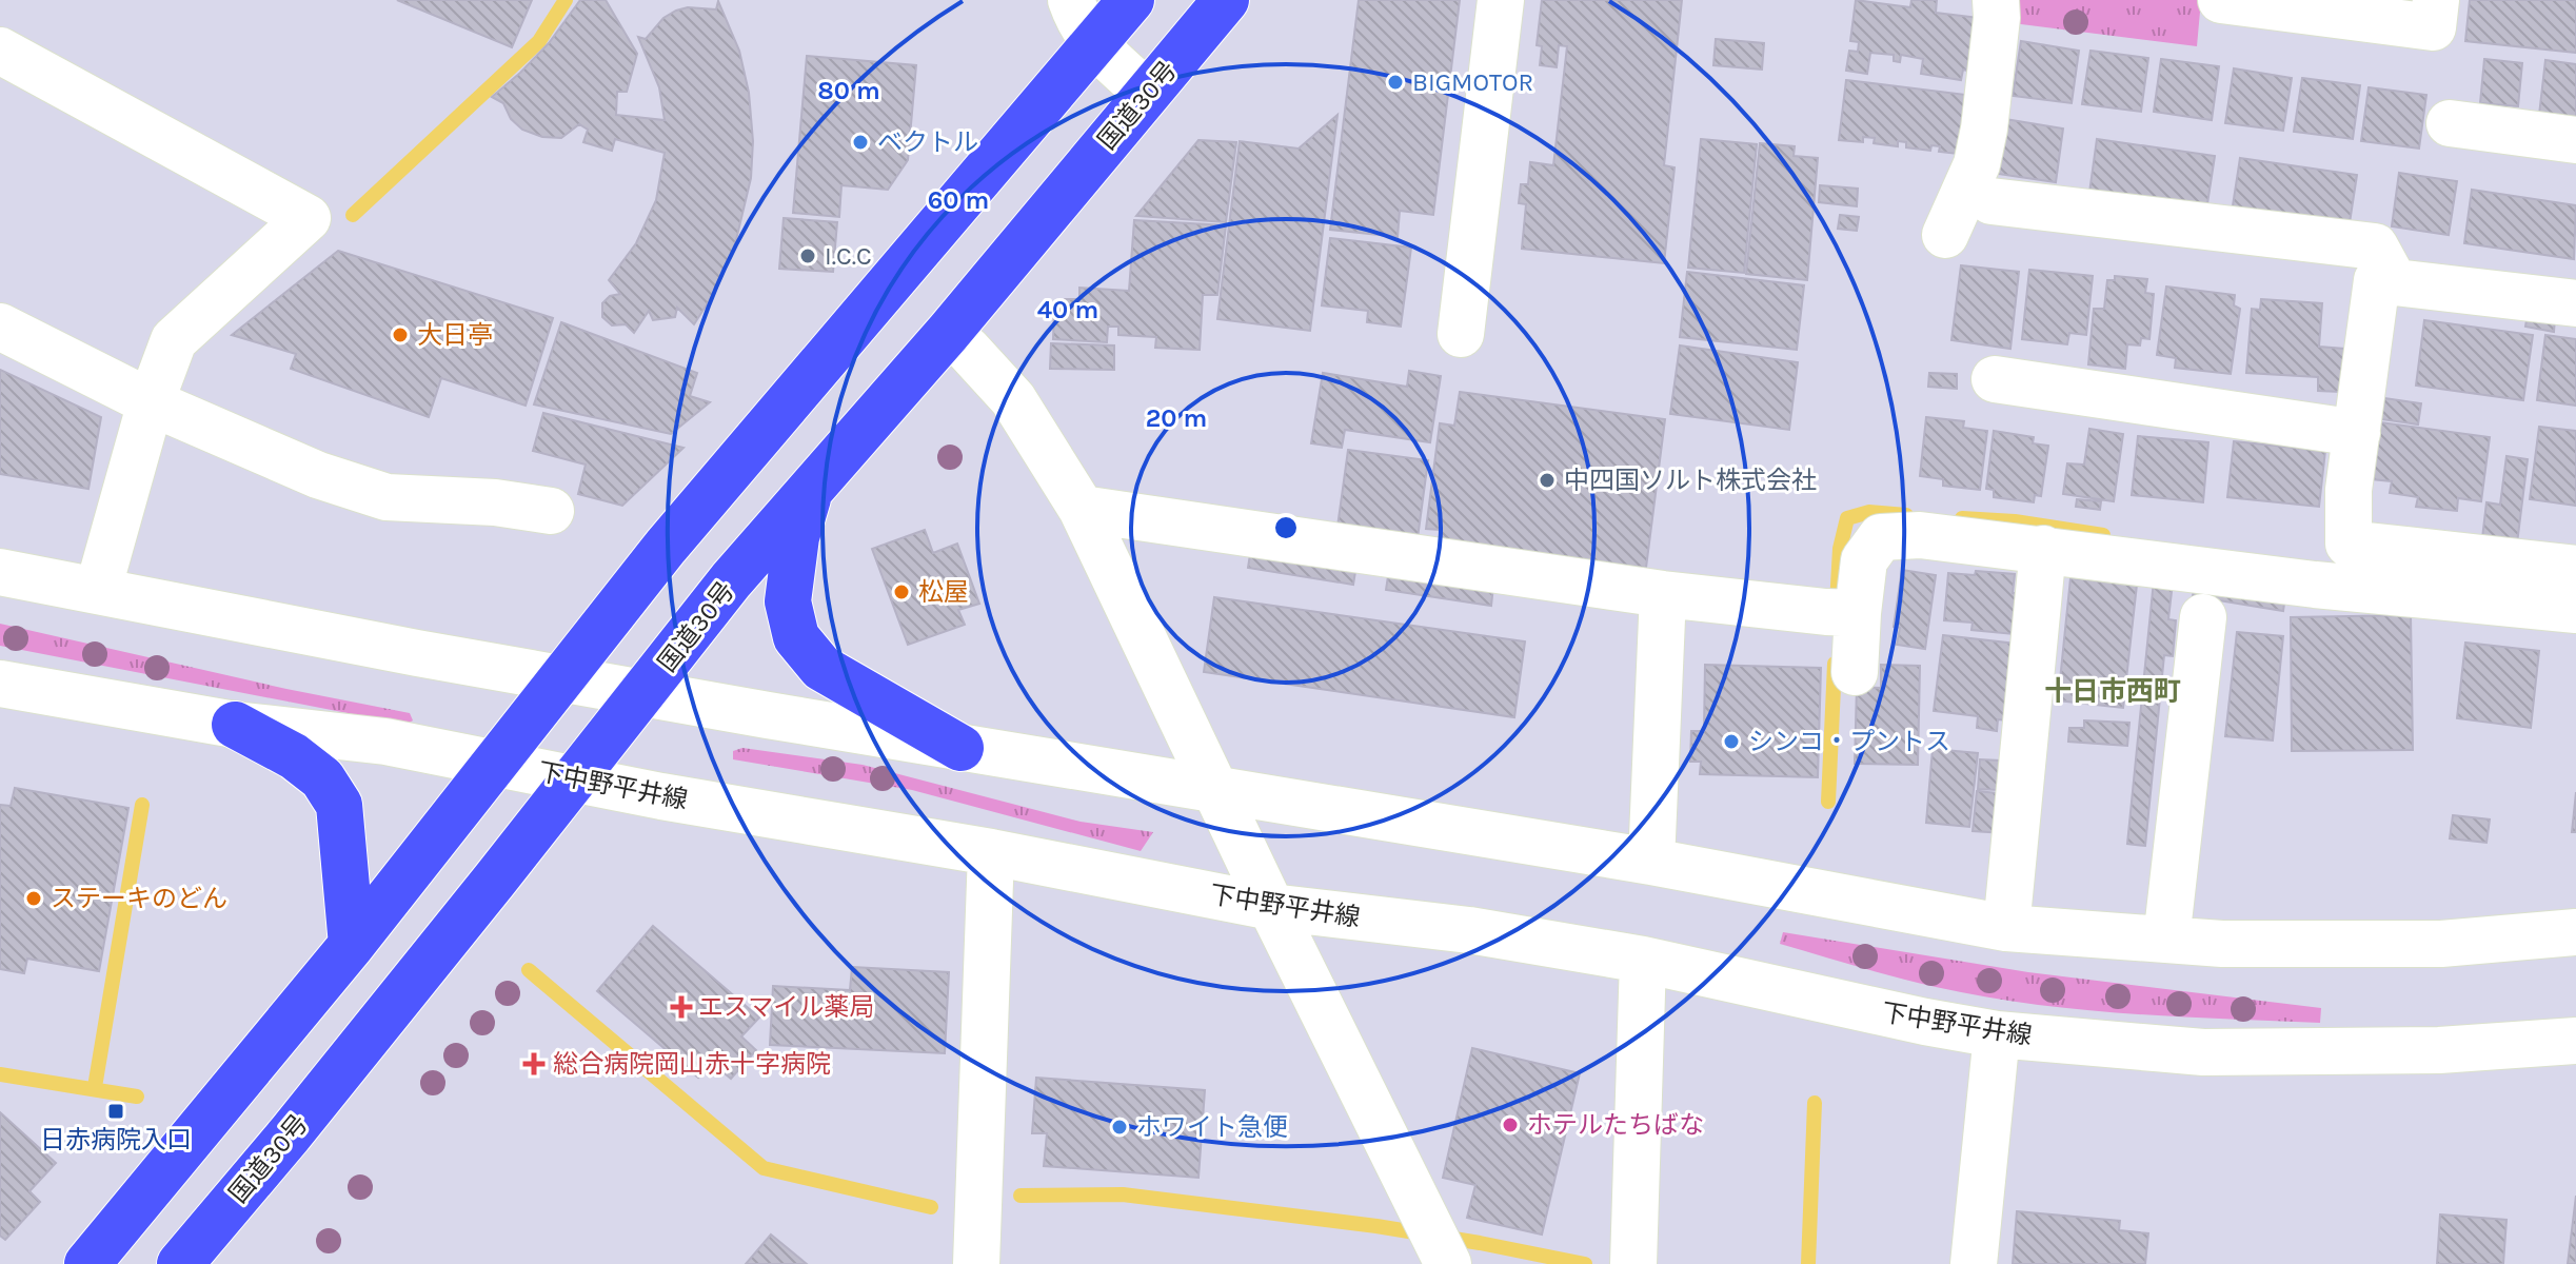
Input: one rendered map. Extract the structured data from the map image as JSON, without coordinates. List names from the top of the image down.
{
  "streets": {
    "highway": ["国道30号"],
    "street": ["下中野平井線"]
  },
  "crossings": [
    ["国道30号", "下中野平井線"]
  ],
  "districts": ["十日市西町"],
  "places": {
    "other": [
      "BIGMOTOR",
      "ベクトル",
      "I.C.C",
      "大日亭",
      "中四国ソルト株式会社",
      "松屋",
      "シンコ・プントス",
      "ステーキのどん",
      "ホテルたちばな",
      "ホワイト急便"
    ],
    "health": ["エスマイル薬局", "総合病院岡山赤十字病院"],
    "transit": ["日赤病院入口"]
  },
  "rings": [
    "80 m",
    "60 m",
    "40 m",
    "20 m"
  ]
}
